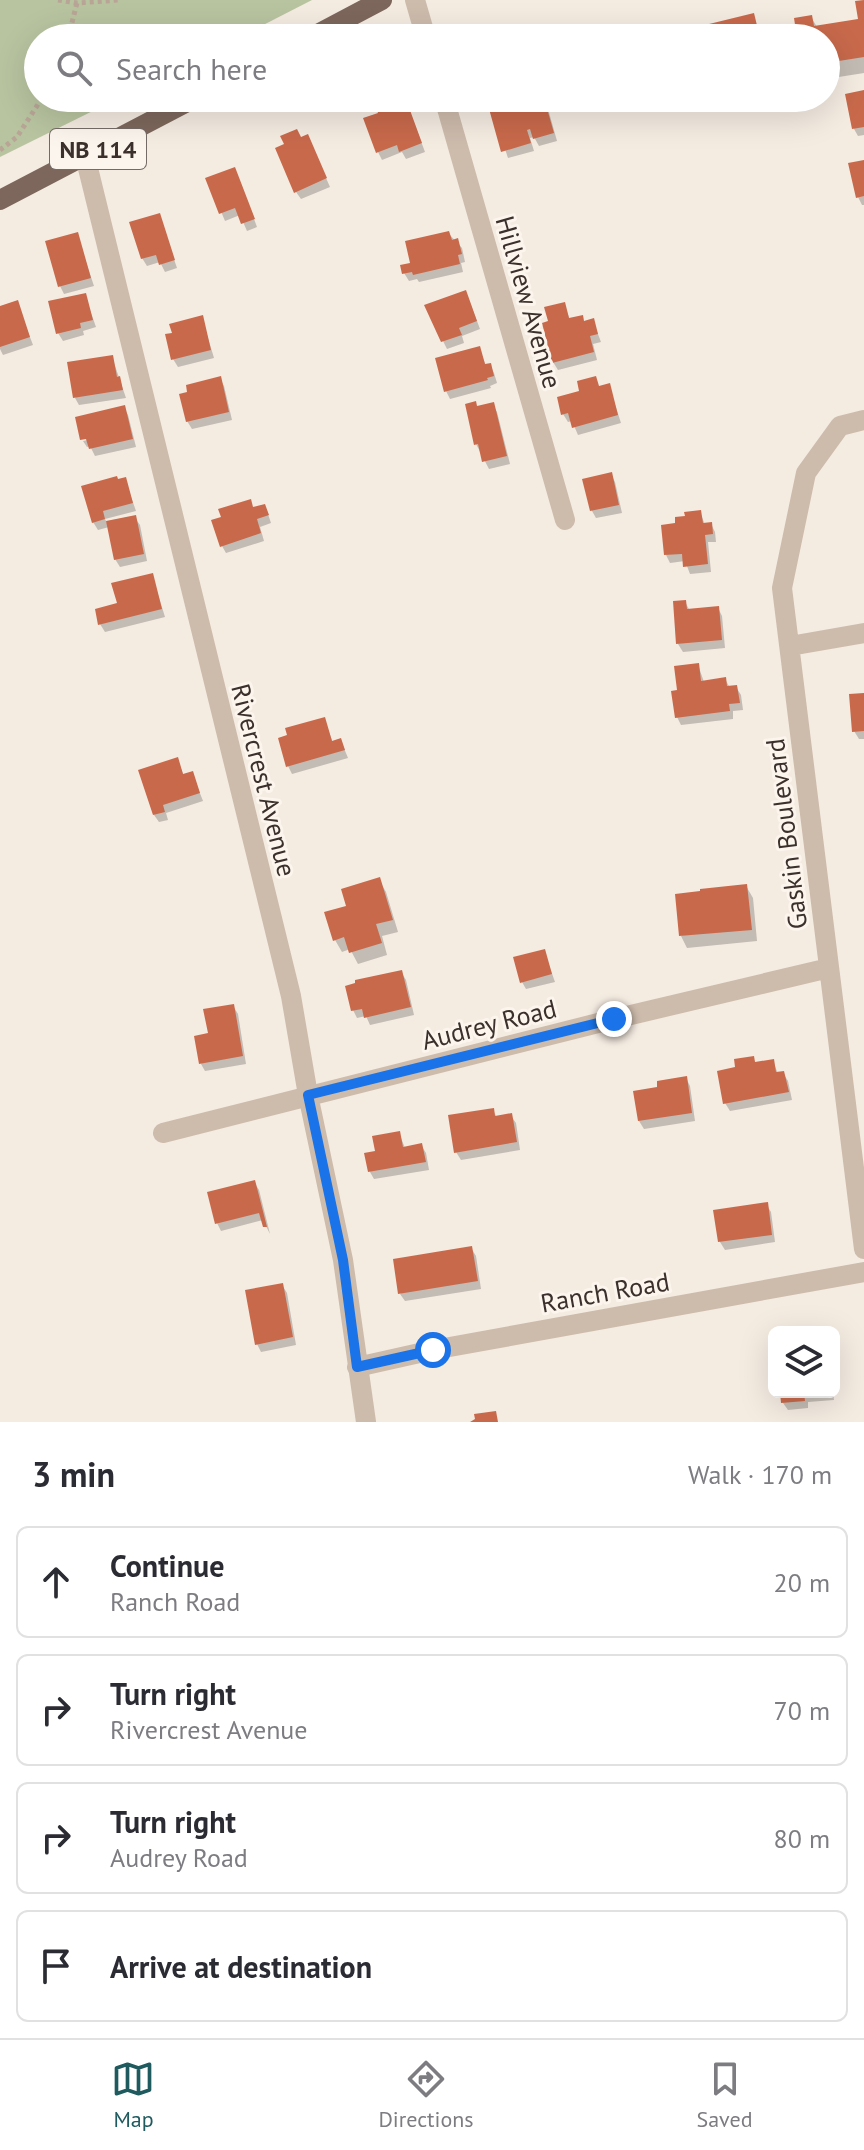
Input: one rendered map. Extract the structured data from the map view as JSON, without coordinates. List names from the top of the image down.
{
  "streets": {
    "main road": ["NB 114"],
    "street": [
      "Hillview Avenue",
      "Rivercrest Avenue",
      "Gaskin Boulevard",
      "Audrey Road",
      "Ranch Road"
    ]
  },
  "crossings": [
    ["NB 114", "Rivercrest Avenue"],
    ["Rivercrest Avenue", "Audrey Road"],
    ["Rivercrest Avenue", "Ranch Road"],
    ["Gaskin Boulevard", "Audrey Road"]
  ],
  "page": {
    "search": "Search here",
    "heading": ["3 min", "Walk · 170 m"],
    "list": [
      ["Continue", "Ranch Road", "20 m"],
      ["Turn right", "Rivercrest Avenue", "70 m"],
      ["Turn right", "Audrey Road", "80 m"],
      "Arrive at destination"
    ],
    "nav": ["Map", "Directions", "Saved"]
  }
}
